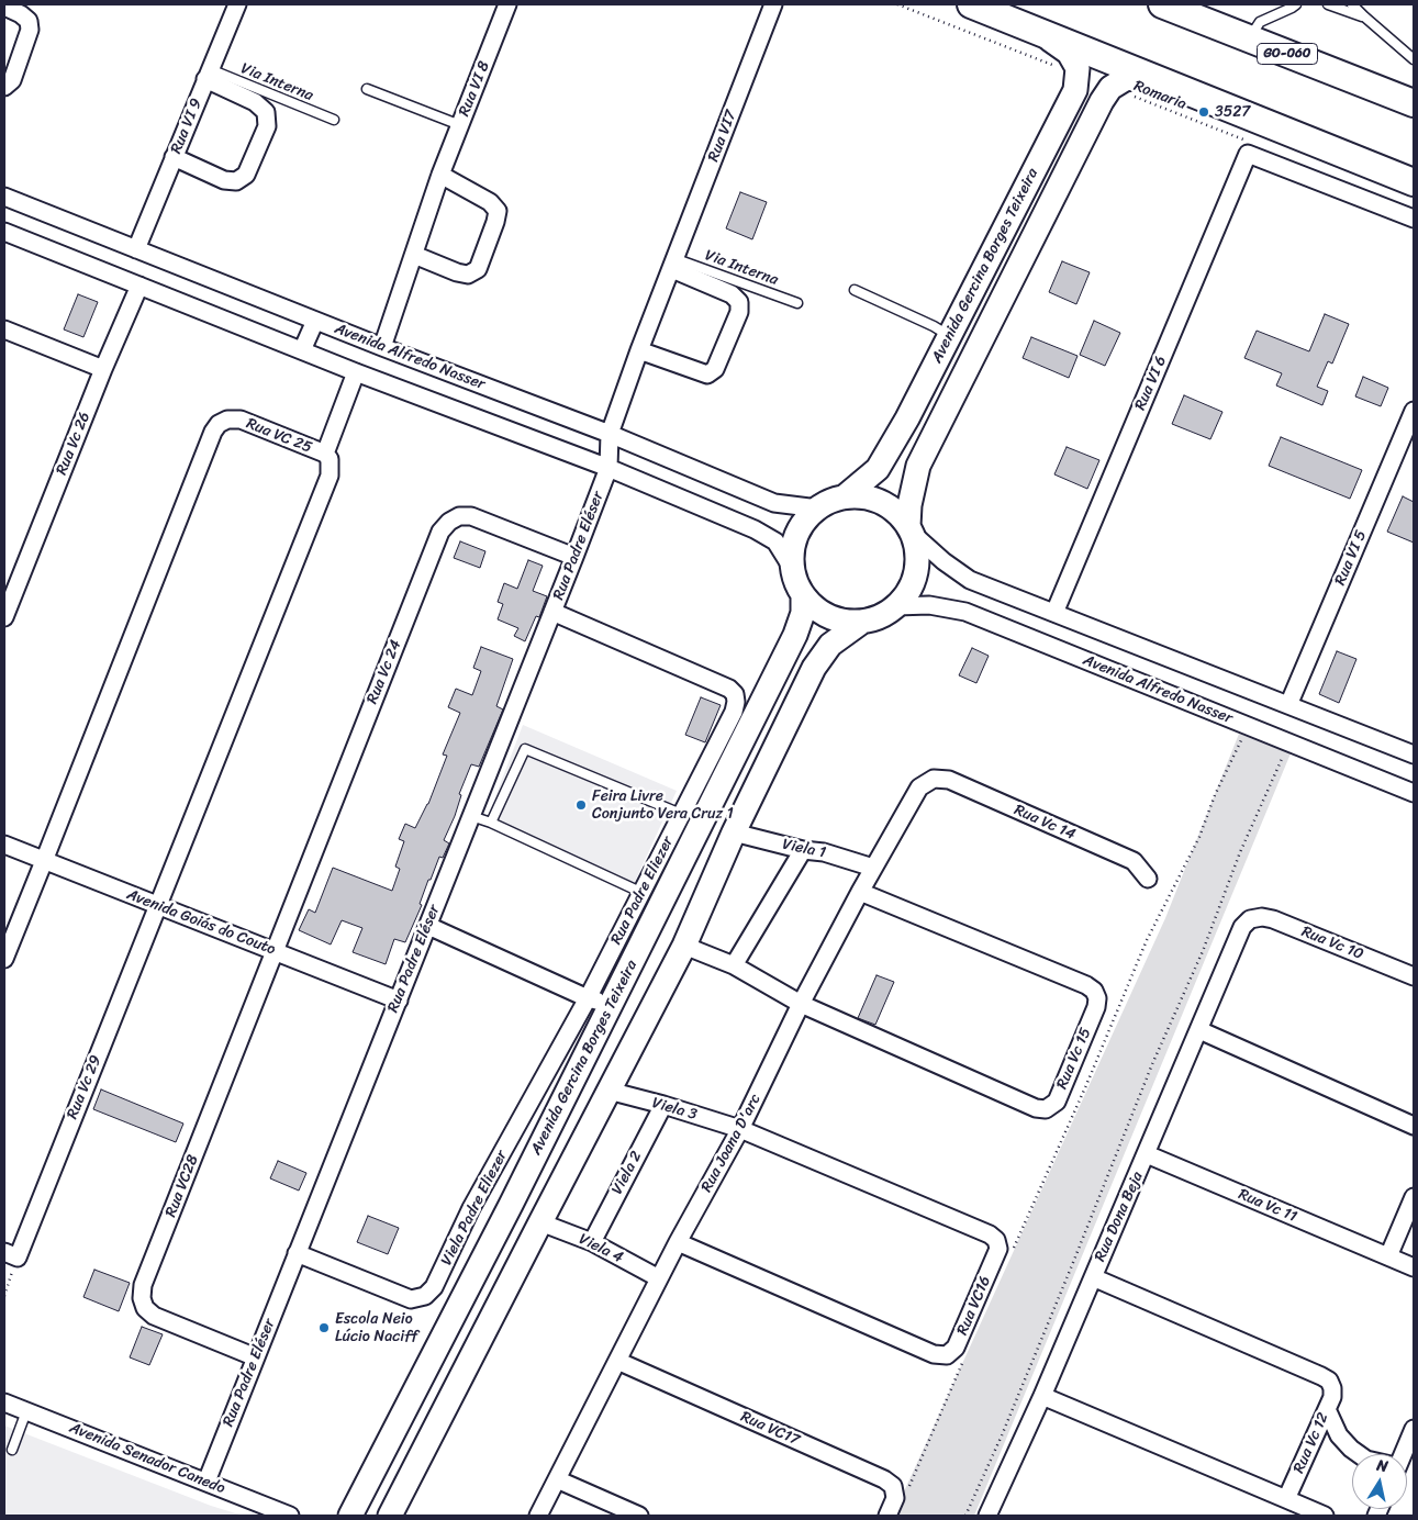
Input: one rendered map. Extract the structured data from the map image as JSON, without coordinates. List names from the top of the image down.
{
  "streets": {
    "main road": ["GO-060", "Avenida Gercina Borges Teixeira"],
    "street": [
      "Rua VI 8",
      "Rua VI 9",
      "Rua VI7",
      "Avenida Alfredo Nasser",
      "Rua VI 6",
      "Rua VC 25",
      "Rua Vc 26",
      "Rua Padre Eléser",
      "Rua VI 5",
      "Rua Vc 24",
      "Rua Vc 14",
      "Viela 1",
      "Rua Padre Eliezer",
      "Avenida Goiás do Couto",
      "Rua Vc 10",
      "Rua Vc 15",
      "Rua Vc 29",
      "Viela 3",
      "Rua Joana D'arc",
      "Viela 2",
      "Rua VC28",
      "Rua Vc 11",
      "Viela Padre Eliezer",
      "Rua Dona Beja",
      "Viela 4",
      "Rua VC16",
      "Rua VC17",
      "Rua Vc 12",
      "Avenida Senador Canedo"
    ],
    "lane": ["Via Interna"],
    "path": ["Romaria"]
  },
  "crossings": [
    ["Via Interna", "Rua VI 9"],
    ["Via Interna", "Rua VI7"],
    ["Rua VI 8", "Avenida Alfredo Nasser"],
    ["Romaria", "Avenida Gercina Borges Teixeira"],
    ["Romaria", "Rua VI 6"],
    ["Rua VI 9", "Avenida Alfredo Nasser"],
    ["Rua VI7", "Avenida Alfredo Nasser"],
    ["Rua VI7", "Rua Padre Eléser"],
    ["Avenida Gercina Borges Teixeira", "Avenida Alfredo Nasser"],
    ["Avenida Alfredo Nasser", "Rua Padre Eléser"],
    ["Rua VC 25", "Avenida Goiás do Couto"],
    ["Rua VC 25", "Rua Vc 29"],
    ["Rua Padre Eléser", "Rua Vc 24"],
    ["Rua Padre Eléser", "Rua Padre Eliezer"],
    ["Rua Padre Eléser", "Avenida Goiás do Couto"],
    ["Rua Padre Eléser", "Rua VC28"],
    ["Rua Padre Eléser", "Viela Padre Eliezer"],
    ["Rua Padre Eléser", "Avenida Senador Canedo"],
    ["Rua Vc 24", "Avenida Goiás do Couto"],
    ["Rua Vc 24", "Rua VC28"],
    ["Rua Vc 14", "Rua Joana D'arc"],
    ["Viela 1", "Rua Joana D'arc"],
    ["Rua Padre Eliezer", "Viela Padre Eliezer"],
    ["Avenida Goiás do Couto", "Rua Vc 29"],
    ["Avenida Goiás do Couto", "Rua VC28"],
    ["Rua Vc 10", "Rua Dona Beja"],
    ["Rua Vc 15", "Rua Joana D'arc"],
    ["Viela 3", "Rua Joana D'arc"],
    ["Viela 3", "Viela 2"],
    ["Viela 3", "Rua VC16"],
    ["Rua Joana D'arc", "Viela 4"],
    ["Rua Joana D'arc", "Rua VC16"],
    ["Rua Joana D'arc", "Rua VC17"],
    ["Viela 2", "Viela 4"],
    ["Rua Vc 11", "Rua Dona Beja"],
    ["Rua Dona Beja", "Rua Vc 12"]
  ],
  "places": ["3527", "Feira Livre Conjunto Vera Cruz 1", "Escola Neio Lúcio Naciff"],
  "north": "top"
}
